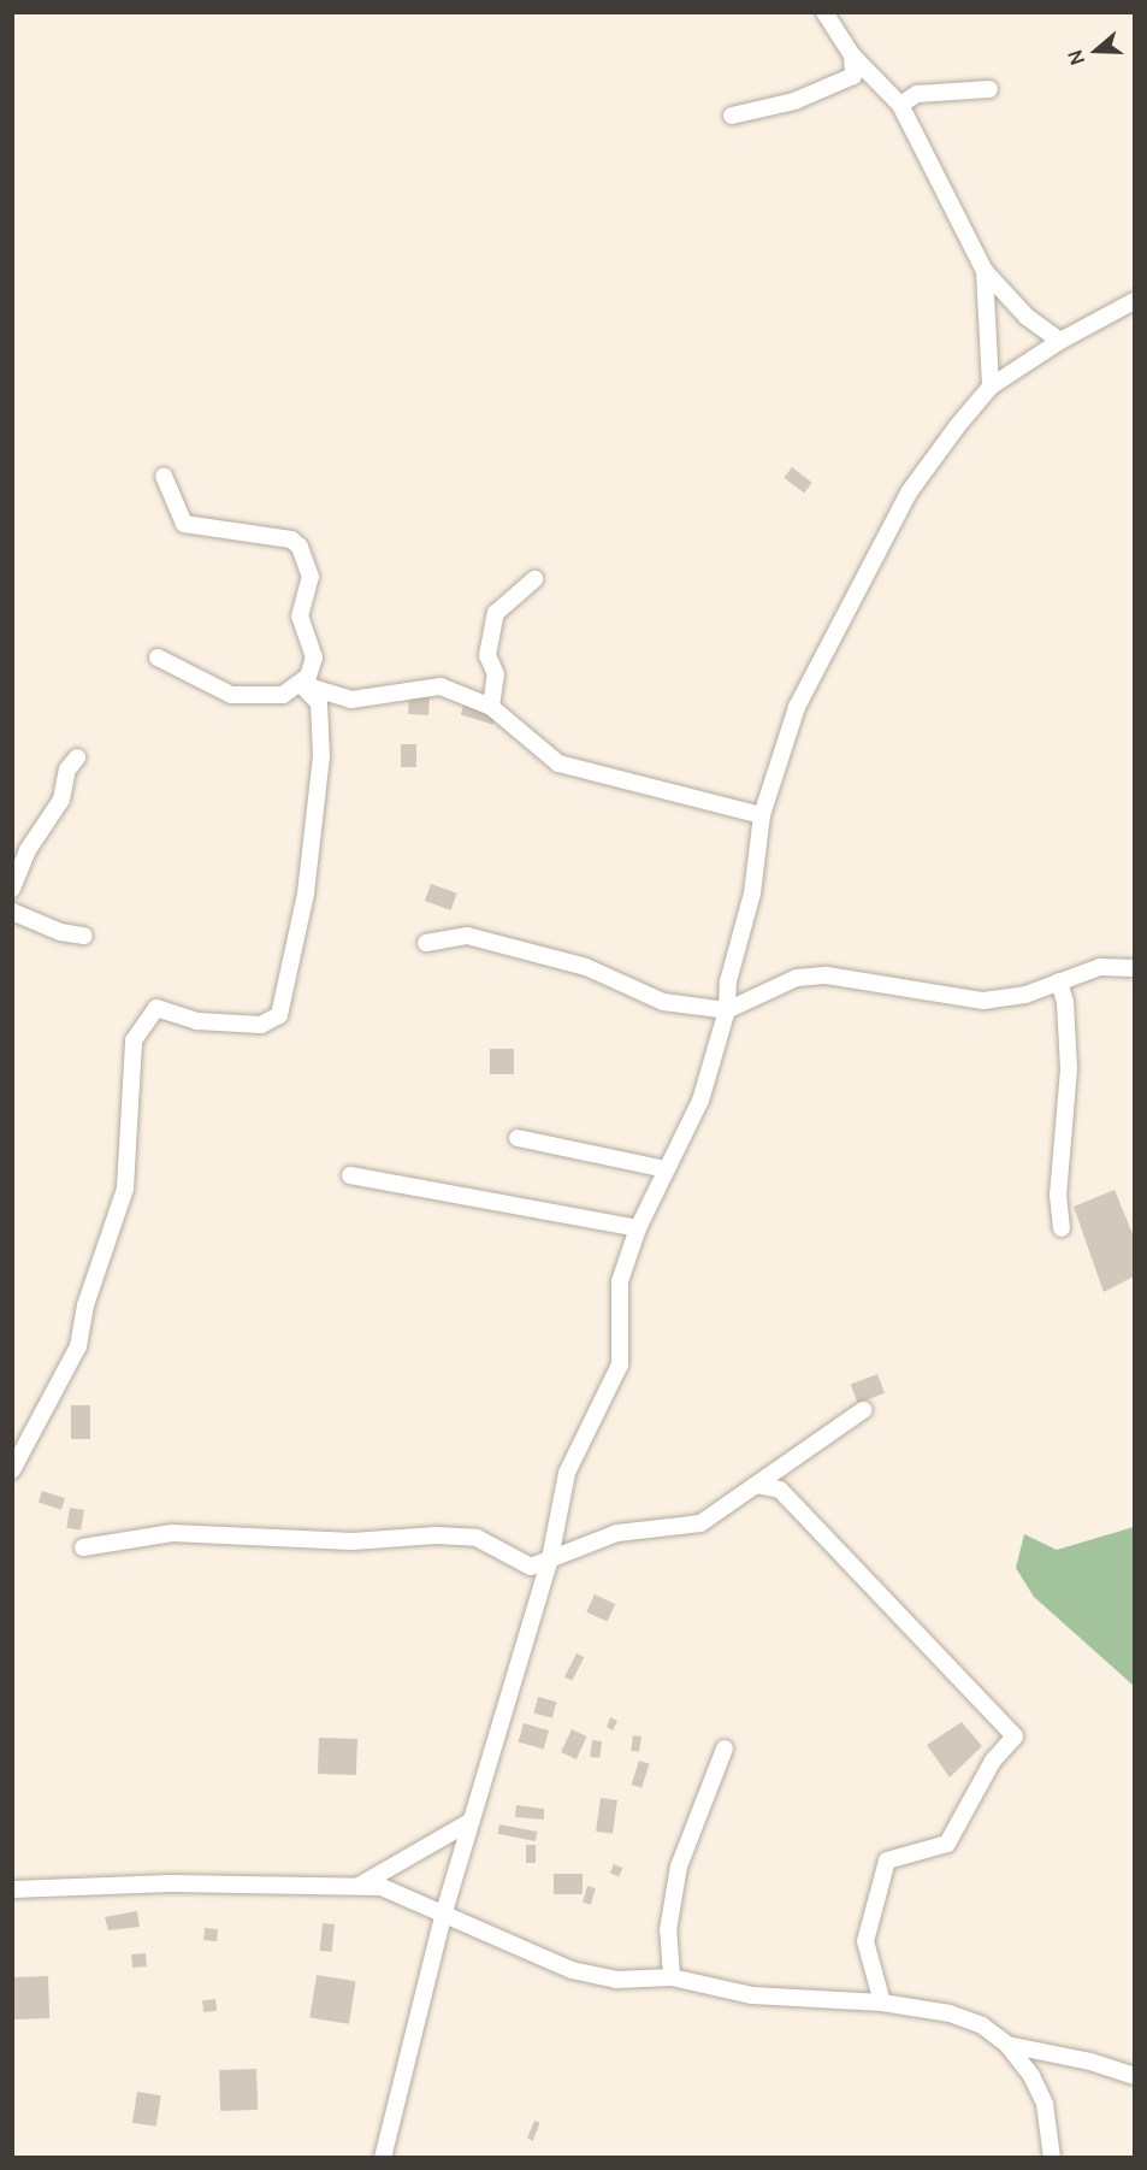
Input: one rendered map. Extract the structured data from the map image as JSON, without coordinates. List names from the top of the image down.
{
  "north": "left"
}
